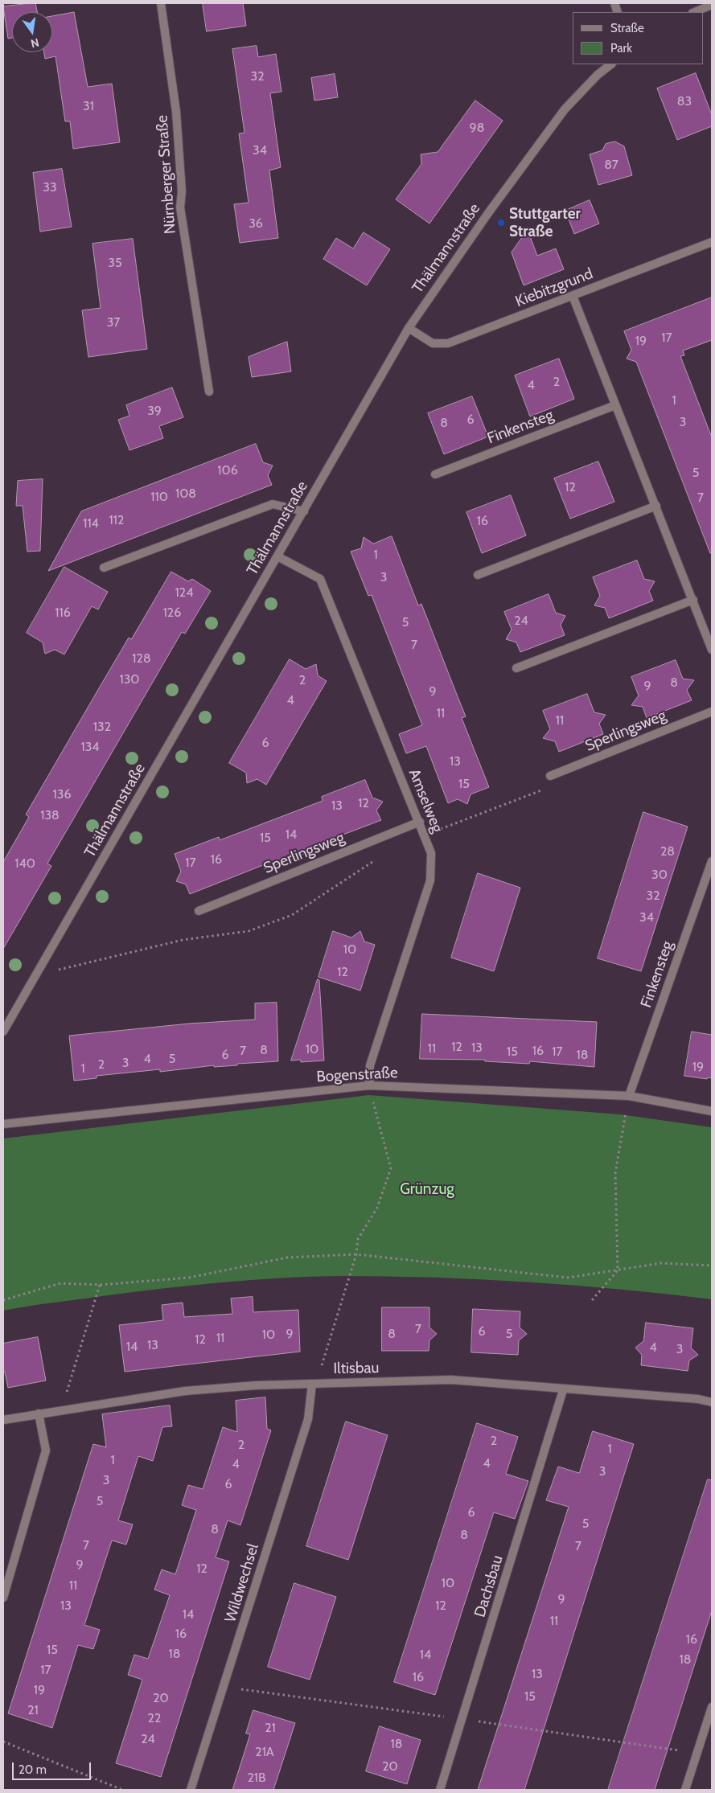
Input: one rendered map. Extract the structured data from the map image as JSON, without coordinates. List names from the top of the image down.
{
  "streets": {
    "street": [
      "Nürnberger Straße",
      "Thälmannstraße",
      "Kiebitzgrund",
      "Finkensteg",
      "Sperlingsweg",
      "Amselweg",
      "Bogenstraße",
      "Iltisbau",
      "Wildwechsel",
      "Dachsbau"
    ]
  },
  "crossings": [
    ["Thälmannstraße", "Kiebitzgrund"],
    ["Thälmannstraße", "Amselweg"],
    ["Finkensteg", "Bogenstraße"],
    ["Sperlingsweg", "Amselweg"],
    ["Amselweg", "Bogenstraße"],
    ["Iltisbau", "Wildwechsel"],
    ["Iltisbau", "Dachsbau"]
  ],
  "parks": ["Grünzug"],
  "places": ["Stuttgarter Straße"],
  "house_numbers": [
    "32",
    "83",
    "31",
    "98",
    "34",
    "87",
    "33",
    "36",
    "35",
    "37",
    "17",
    "19",
    "2",
    "4",
    "1",
    "39",
    "6",
    "3",
    "8",
    "106",
    "5",
    "12",
    "108",
    "110",
    "7",
    "112",
    "16",
    "114",
    "1",
    "3",
    "124",
    "116",
    "126",
    "24",
    "5",
    "7",
    "128",
    "130",
    "2",
    "8",
    "9",
    "9",
    "4",
    "11",
    "11",
    "132",
    "6",
    "134",
    "13",
    "15",
    "136",
    "12",
    "13",
    "138",
    "14",
    "15",
    "28",
    "16",
    "17",
    "140",
    "30",
    "32",
    "34",
    "10",
    "12",
    "12",
    "13",
    "11",
    "10",
    "8",
    "7",
    "16",
    "15",
    "17",
    "6",
    "18",
    "4",
    "5",
    "3",
    "2",
    "19",
    "1",
    "7",
    "6",
    "9",
    "8",
    "5",
    "10",
    "11",
    "12",
    "13",
    "14",
    "4",
    "3",
    "2",
    "2",
    "1",
    "1",
    "4",
    "4",
    "3",
    "3",
    "6",
    "5",
    "6",
    "5",
    "8",
    "8",
    "7",
    "7",
    "9",
    "12",
    "10",
    "11",
    "9",
    "13",
    "12",
    "14",
    "11",
    "16",
    "16",
    "15",
    "18",
    "14",
    "18",
    "17",
    "13",
    "16",
    "19",
    "15",
    "20",
    "21",
    "22",
    "21",
    "24",
    "18",
    "21A",
    "20",
    "21B"
  ],
  "legend": ["Straße", "Park"],
  "scale_bar": "20 m",
  "north": "bottom"
}
